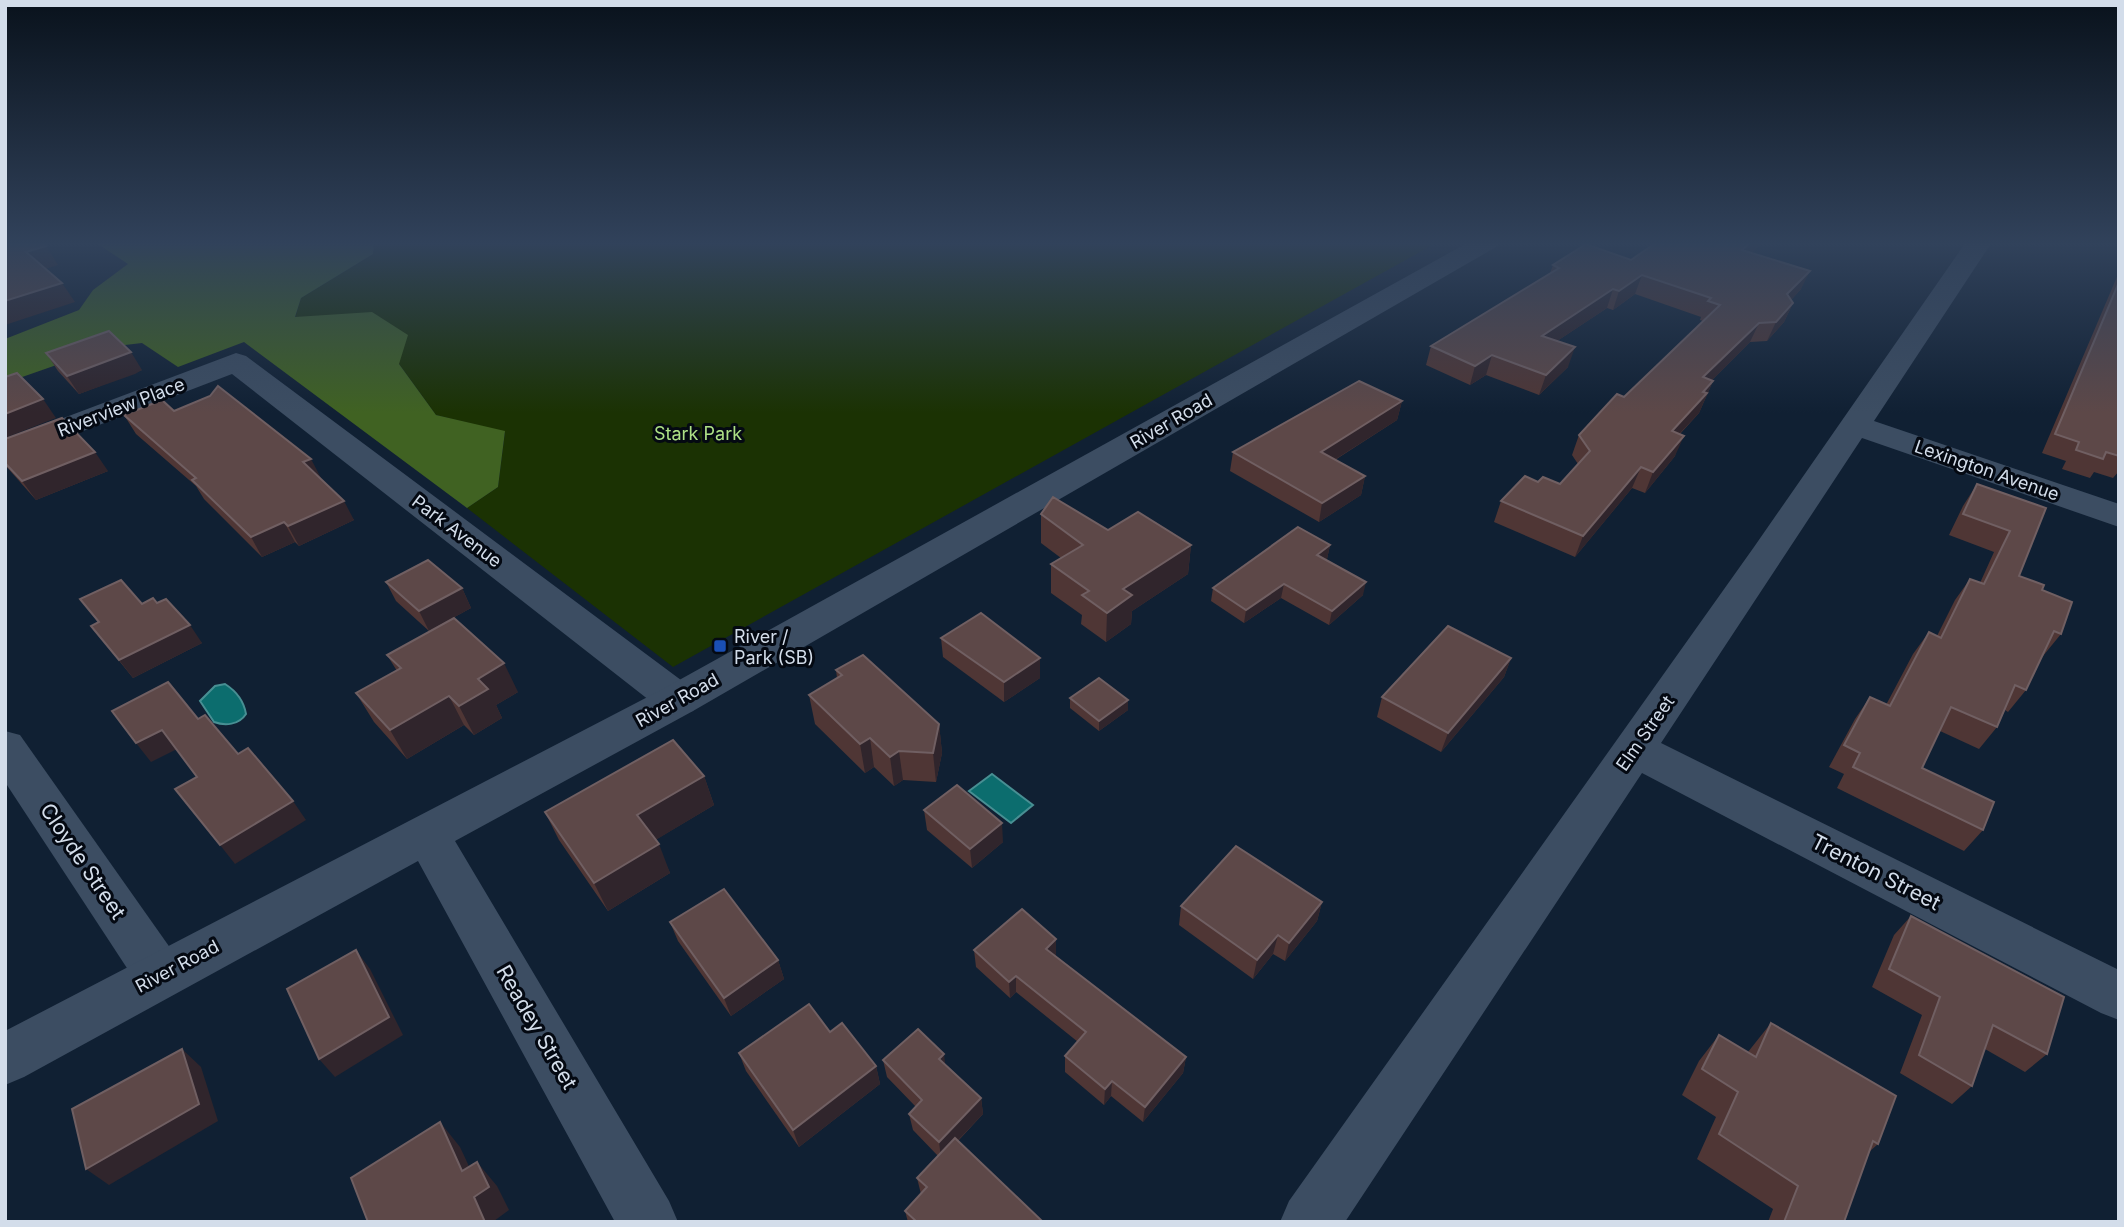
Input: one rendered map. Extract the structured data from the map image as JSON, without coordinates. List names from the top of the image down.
{
  "streets": {
    "street": [
      "Riverview Place",
      "River Road",
      "Lexington Avenue",
      "Park Avenue",
      "Elm Street",
      "Cloyde Street",
      "Trenton Street",
      "Readey Street"
    ]
  },
  "crossings": [
    ["Riverview Place", "Park Avenue"],
    ["River Road", "Park Avenue"],
    ["River Road", "Cloyde Street"],
    ["River Road", "Readey Street"],
    ["Lexington Avenue", "Elm Street"],
    ["Elm Street", "Trenton Street"]
  ],
  "parks": ["Stark Park"],
  "places": {
    "transit": ["River / Park (SB)"]
  }
}
